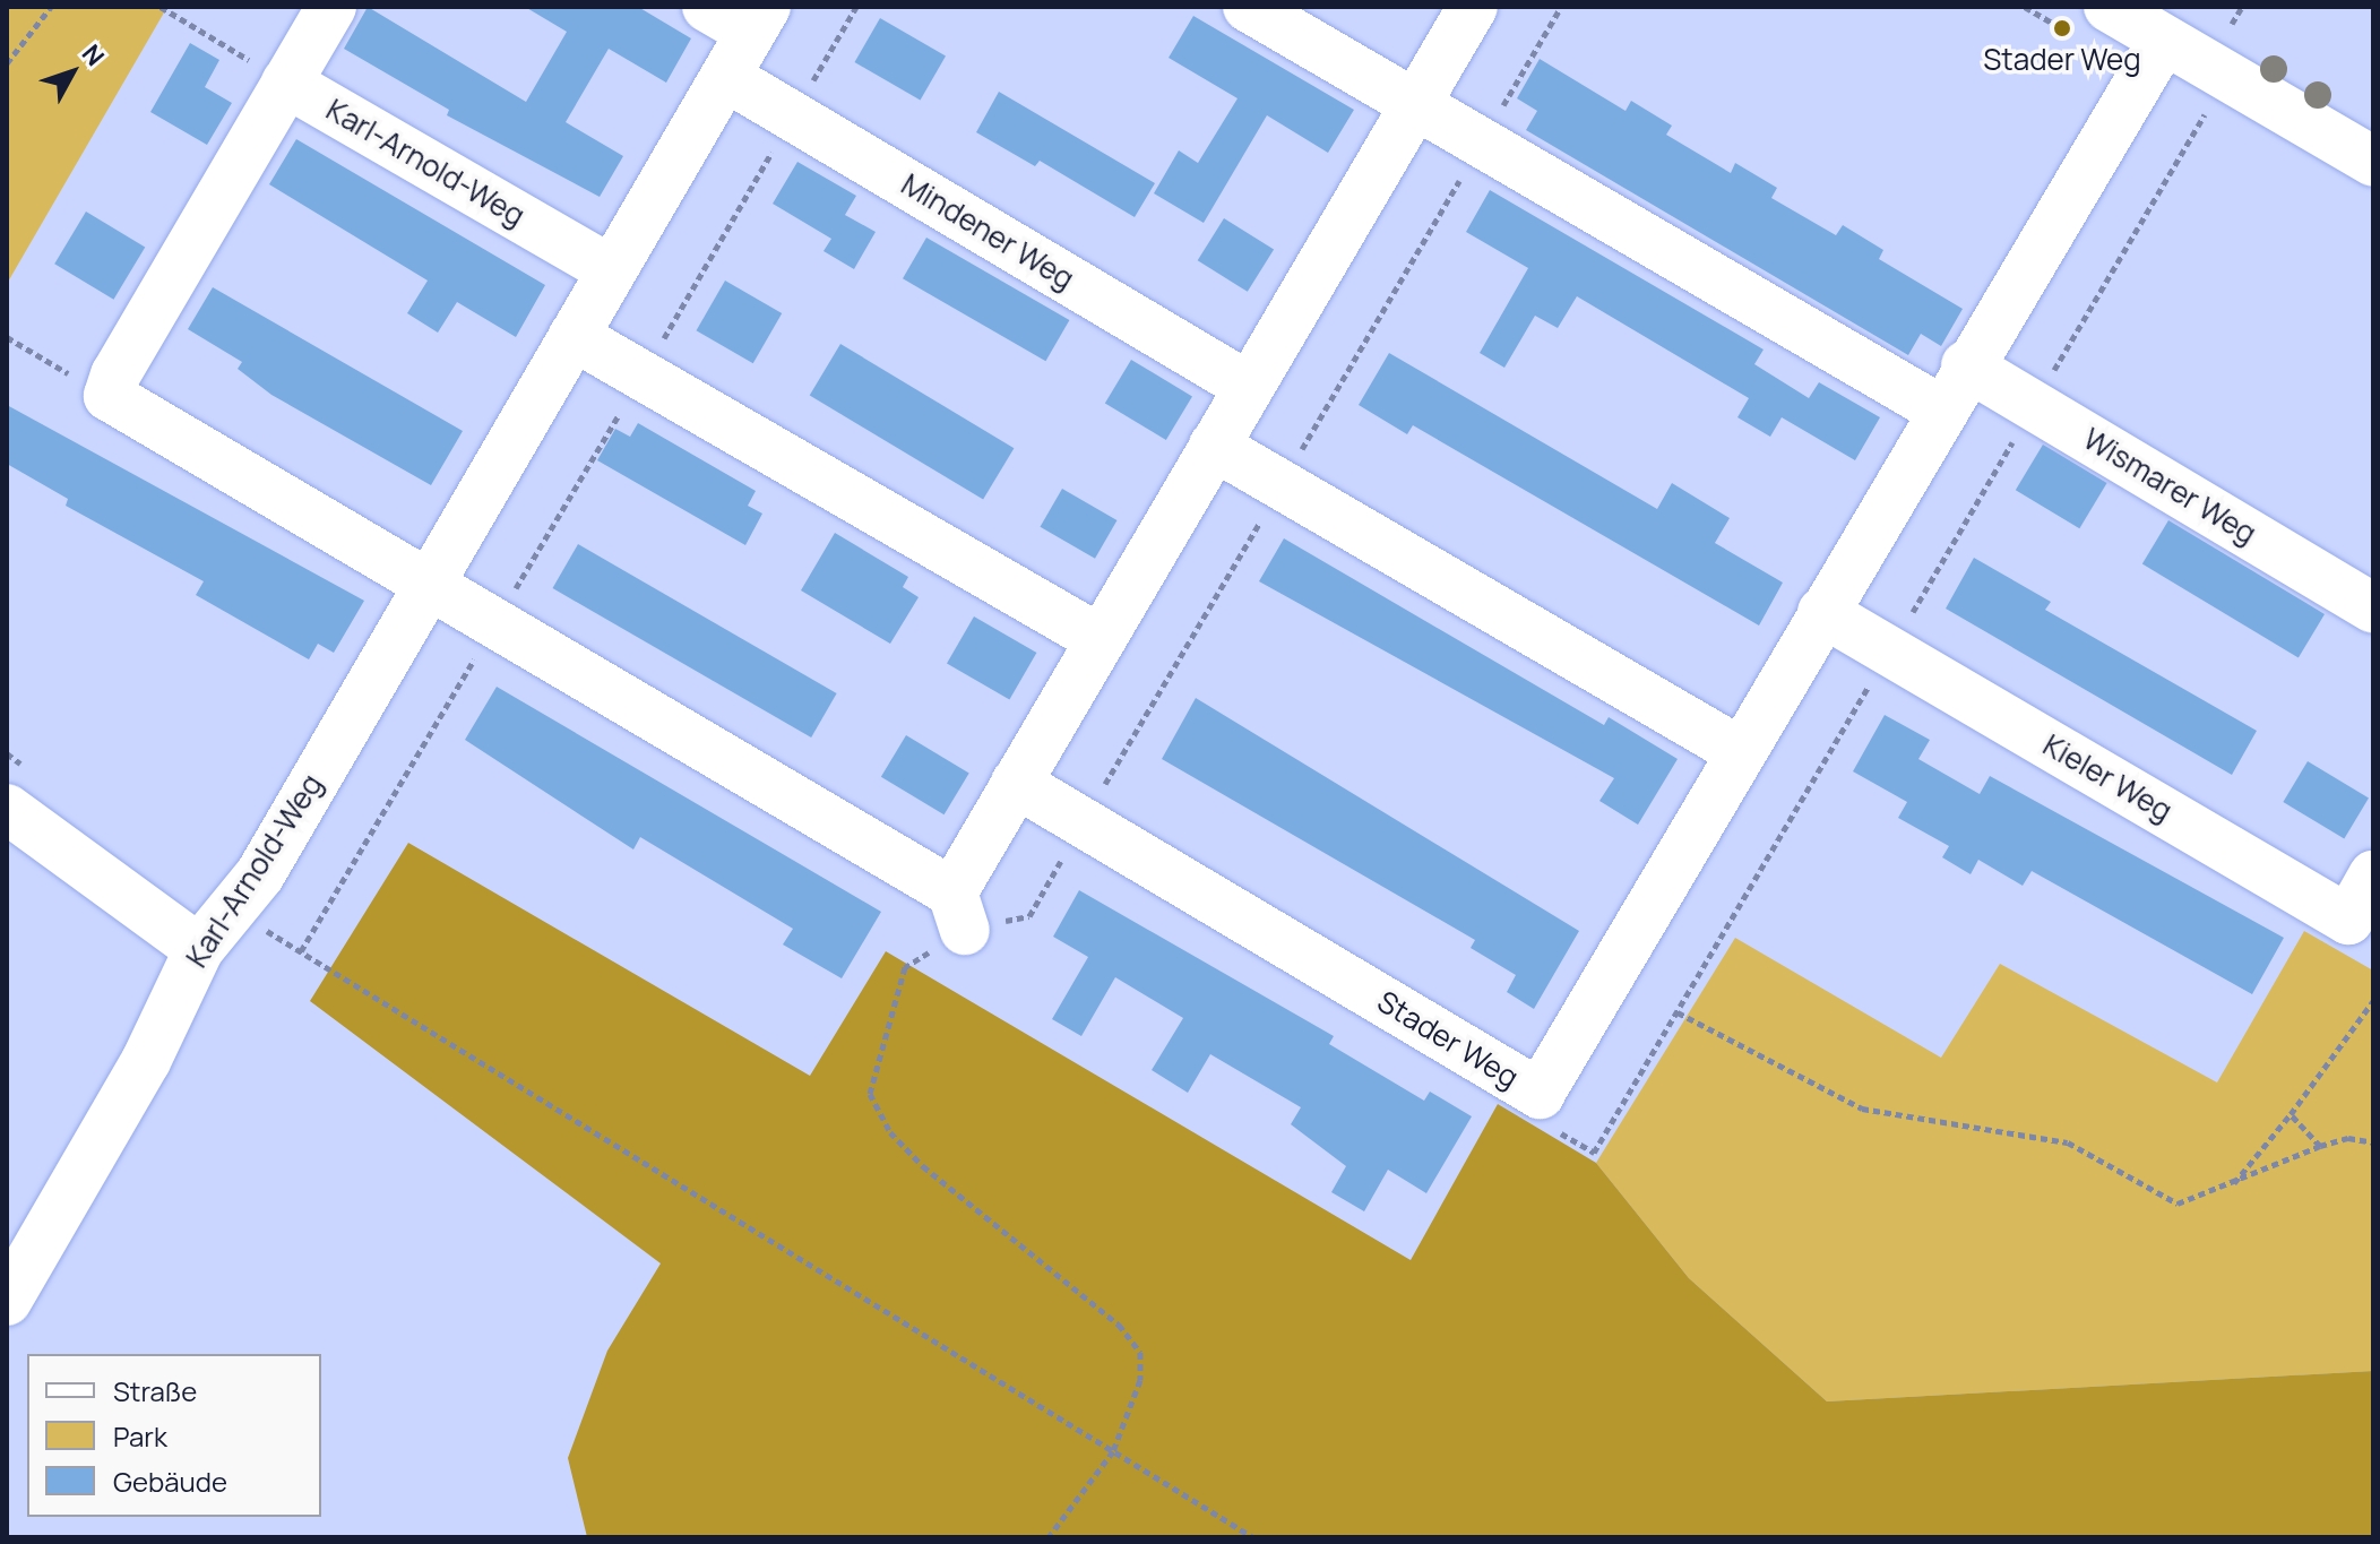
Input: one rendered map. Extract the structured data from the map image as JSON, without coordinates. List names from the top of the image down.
{
  "streets": {
    "street": [
      "Karl-Arnold-Weg",
      "Mindener Weg",
      "Wismarer Weg",
      "Kieler Weg",
      "Stader Weg"
    ]
  },
  "crossings": [
    ["Karl-Arnold-Weg", "Mindener Weg"],
    ["Wismarer Weg", "Stader Weg"],
    ["Kieler Weg", "Stader Weg"]
  ],
  "places": ["Stader Weg"],
  "legend": ["Straße", "Park", "Gebäude"],
  "north": "top right"
}
